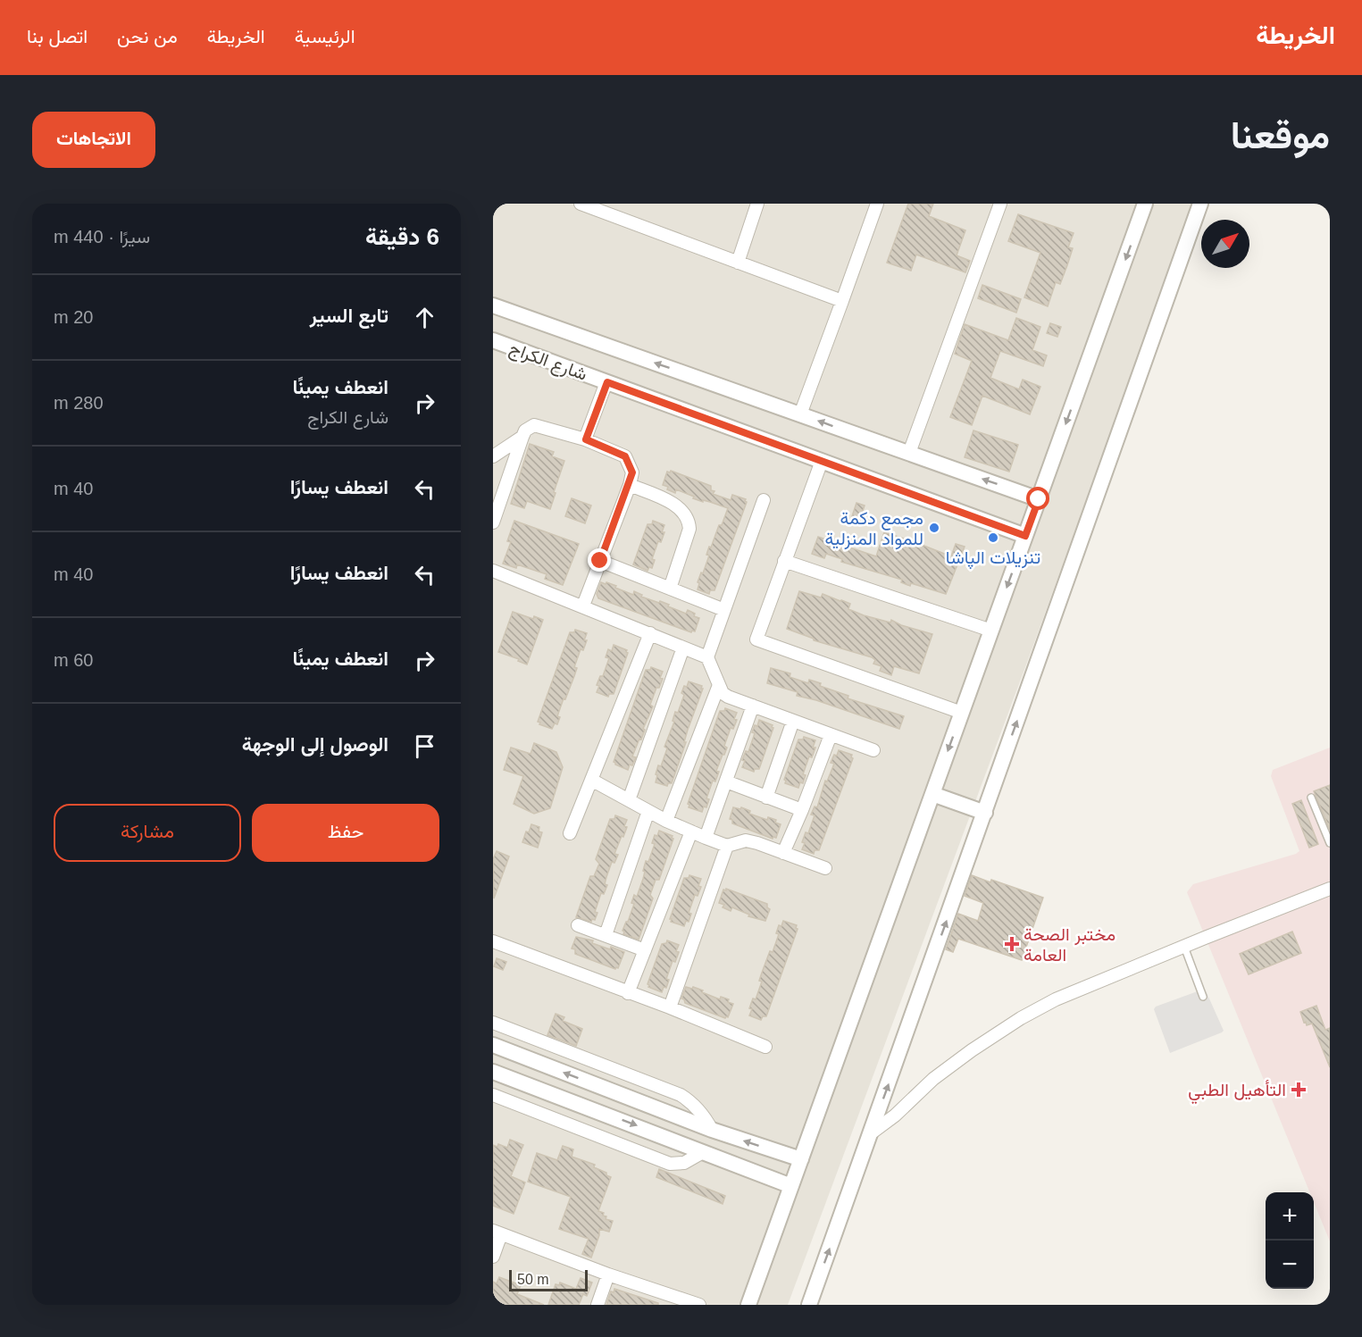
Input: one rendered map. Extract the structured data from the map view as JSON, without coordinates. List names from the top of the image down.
{
  "streets": {
    "street": ["شارع الكراج"]
  },
  "places": {
    "other": ["مجمع دكمة للمواد المنزلية", "تنزيلات الپاشا"],
    "health": ["مختبر الصحة العامة", "التأهيل الطبي"]
  },
  "scale_bar": "50 m",
  "north": "top right",
  "page": {
    "header": "الخريطة",
    "nav": [
      "الرئيسية",
      "الخريطة",
      "من نحن",
      "اتصل بنا"
    ],
    "title": "موقعنا",
    "buttons": [
      "الاتجاهات",
      ["حفظ", "مشاركة"]
    ],
    "heading": ["6 دقيقة", "سيرًا · 440 m"],
    "list": [
      ["تابع السير", "20 m"],
      ["انعطف يمينًا", "شارع الكراج", "280 m"],
      ["انعطف يسارًا", "40 m"],
      ["انعطف يسارًا", "40 m"],
      ["انعطف يمينًا", "60 m"],
      "الوصول إلى الوجهة"
    ],
    "map_buttons": ["+", "−"],
    "scale": "50 m"
  }
}
